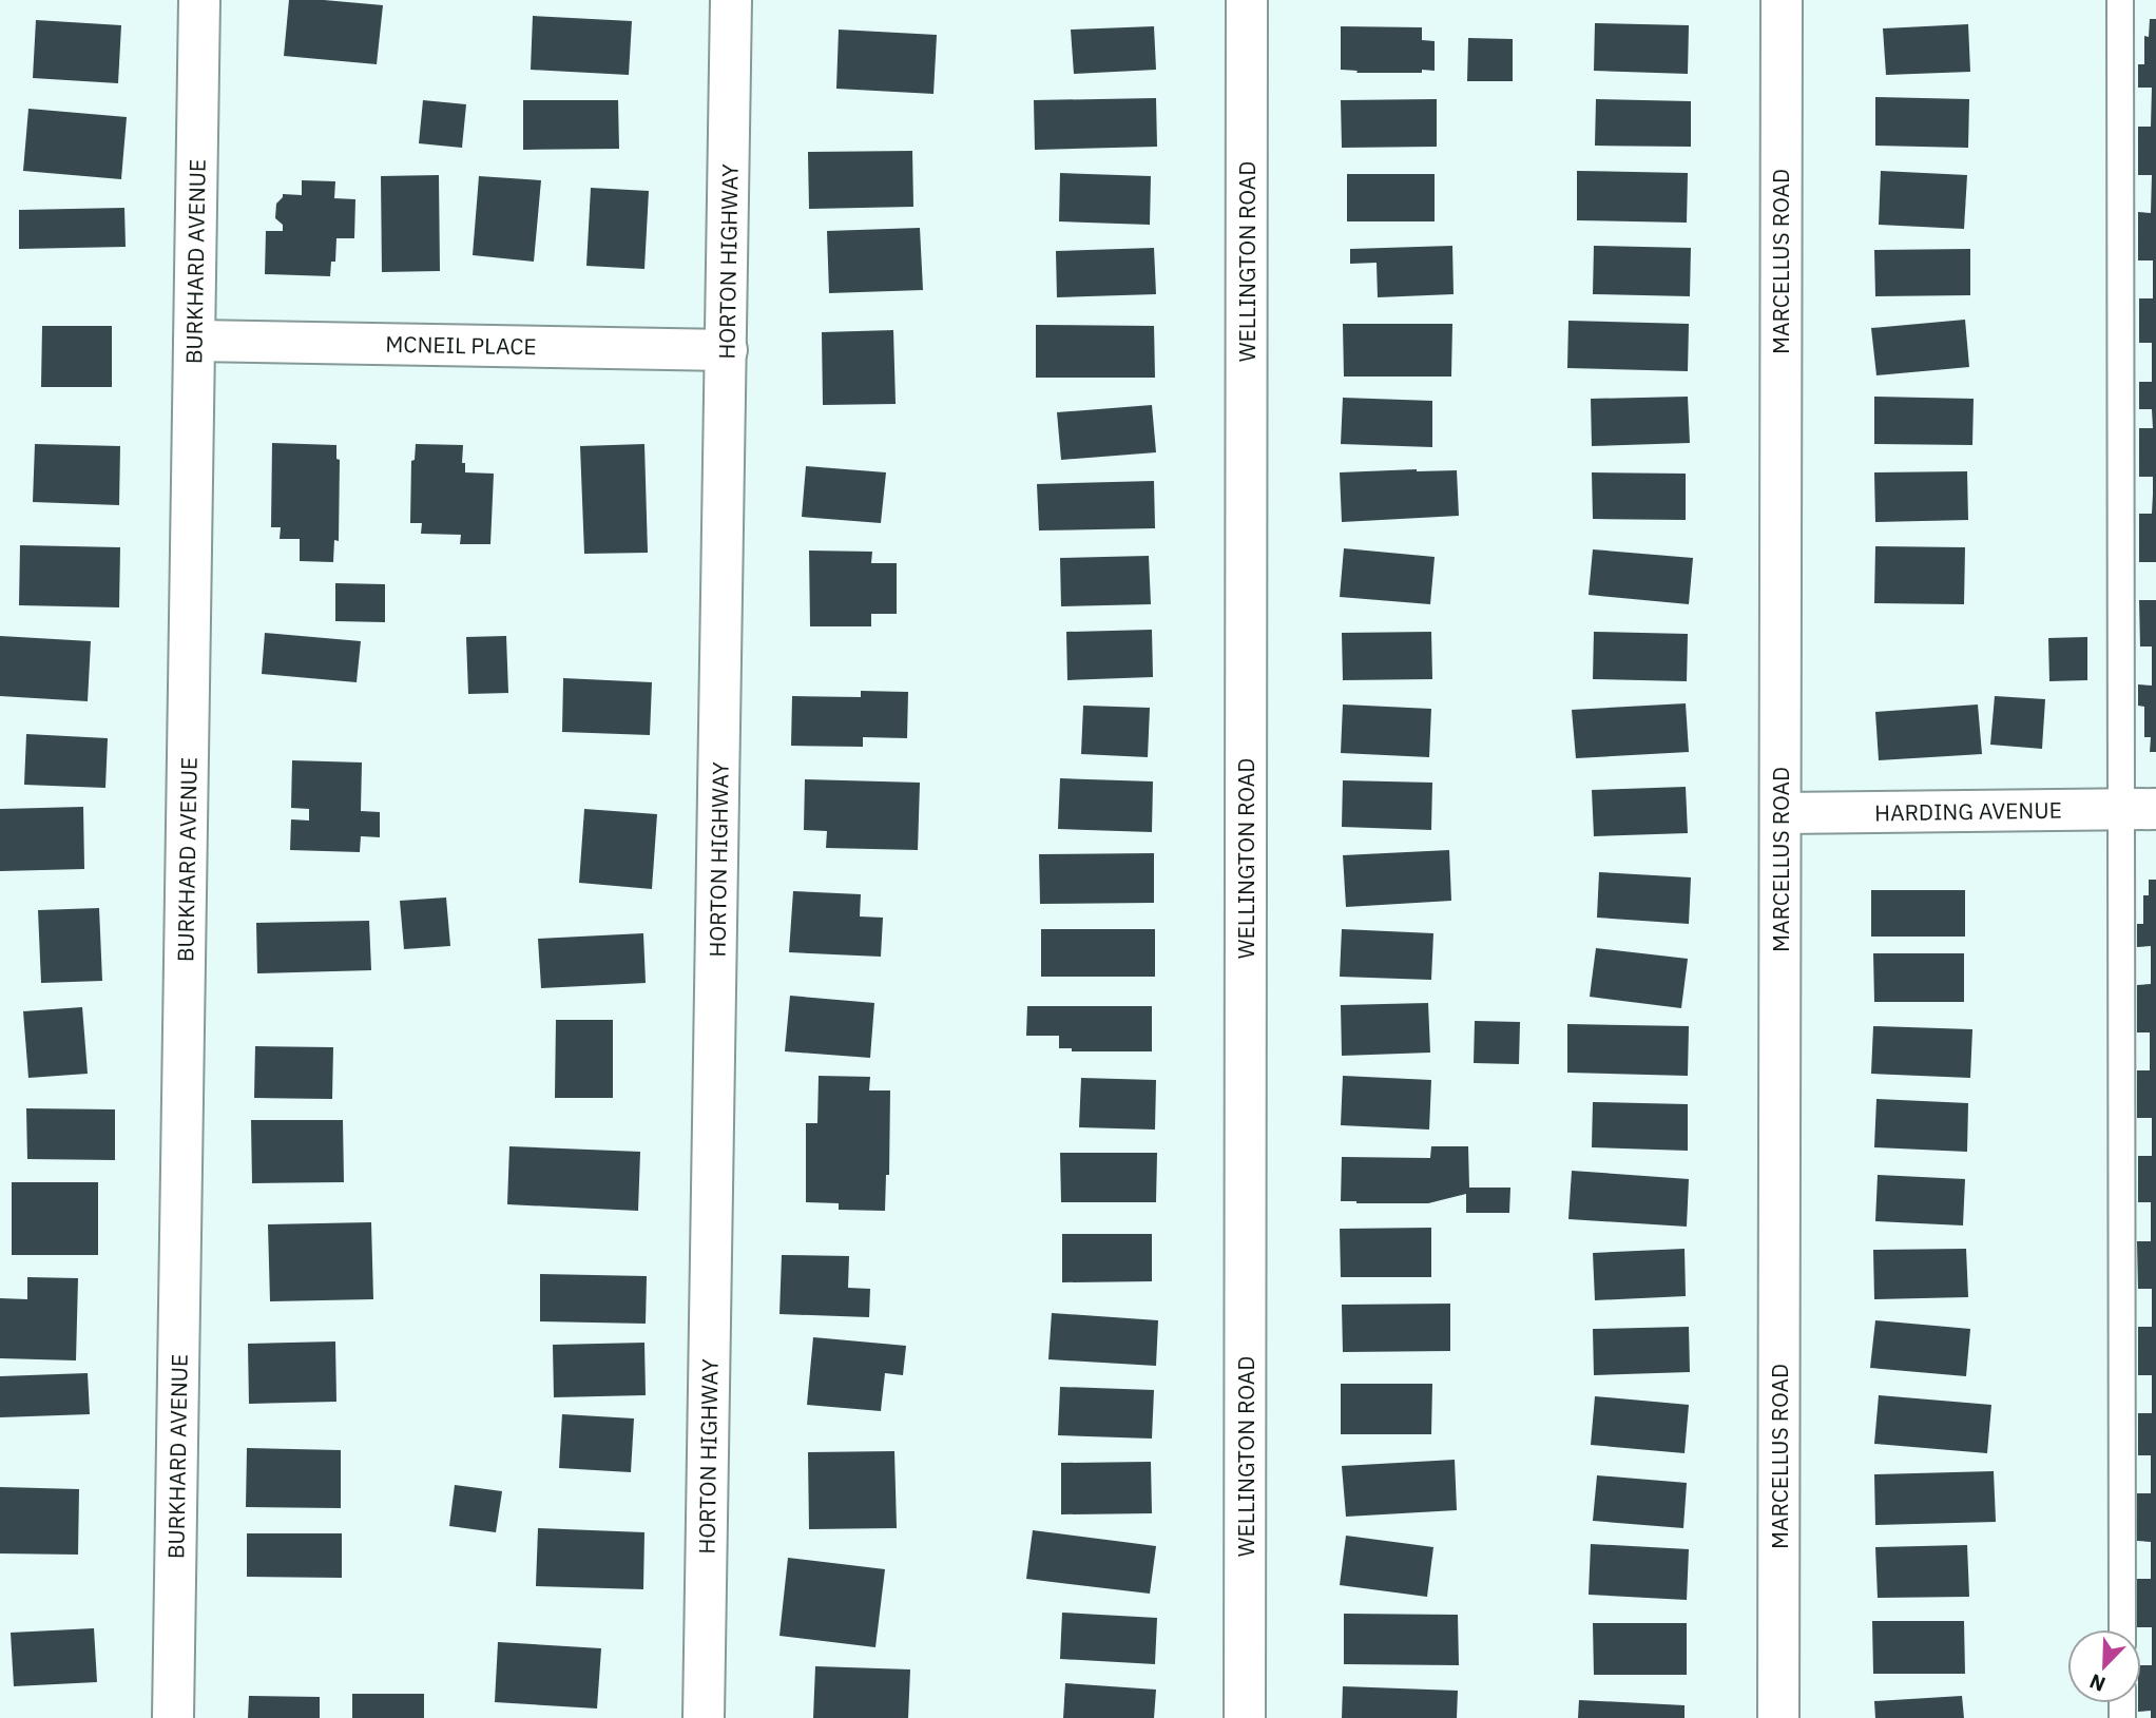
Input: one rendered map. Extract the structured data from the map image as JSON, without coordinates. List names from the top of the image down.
{
  "streets": {
    "street": [
      "BURKHARD AVENUE",
      "HORTON HIGHWAY",
      "WELLINGTON ROAD",
      "MARCELLUS ROAD",
      "MCNEIL PLACE",
      "HARDING AVENUE"
    ]
  },
  "crossings": [
    ["BURKHARD AVENUE", "MCNEIL PLACE"],
    ["HORTON HIGHWAY", "MCNEIL PLACE"],
    ["MARCELLUS ROAD", "HARDING AVENUE"]
  ],
  "north": "bottom left"
}
